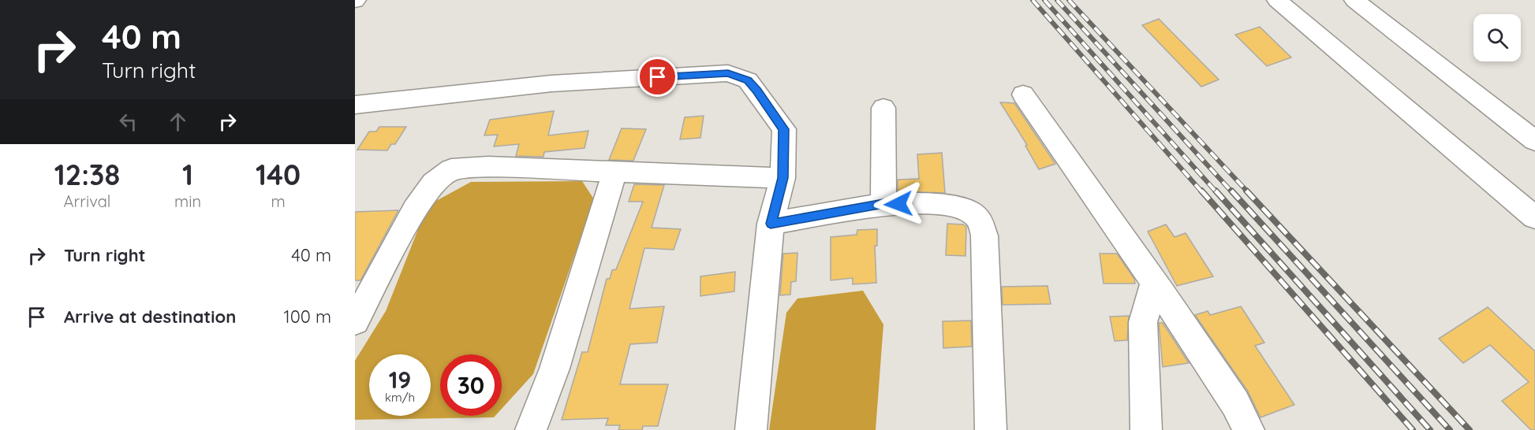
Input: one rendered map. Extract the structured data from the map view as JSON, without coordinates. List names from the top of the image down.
{
  "page": {
    "turn": ["40 m", "Turn right"],
    "eta": [
      "12:38",
      "Arrival",
      "1",
      "min",
      "140",
      "m"
    ],
    "list": [
      {
        "name": "Turn right",
        "value": "40 m"
      },
      {
        "name": "Arrive at destination",
        "value": "100 m"
      }
    ],
    "speed": "19 km/h",
    "limit": "30"
  }
}
